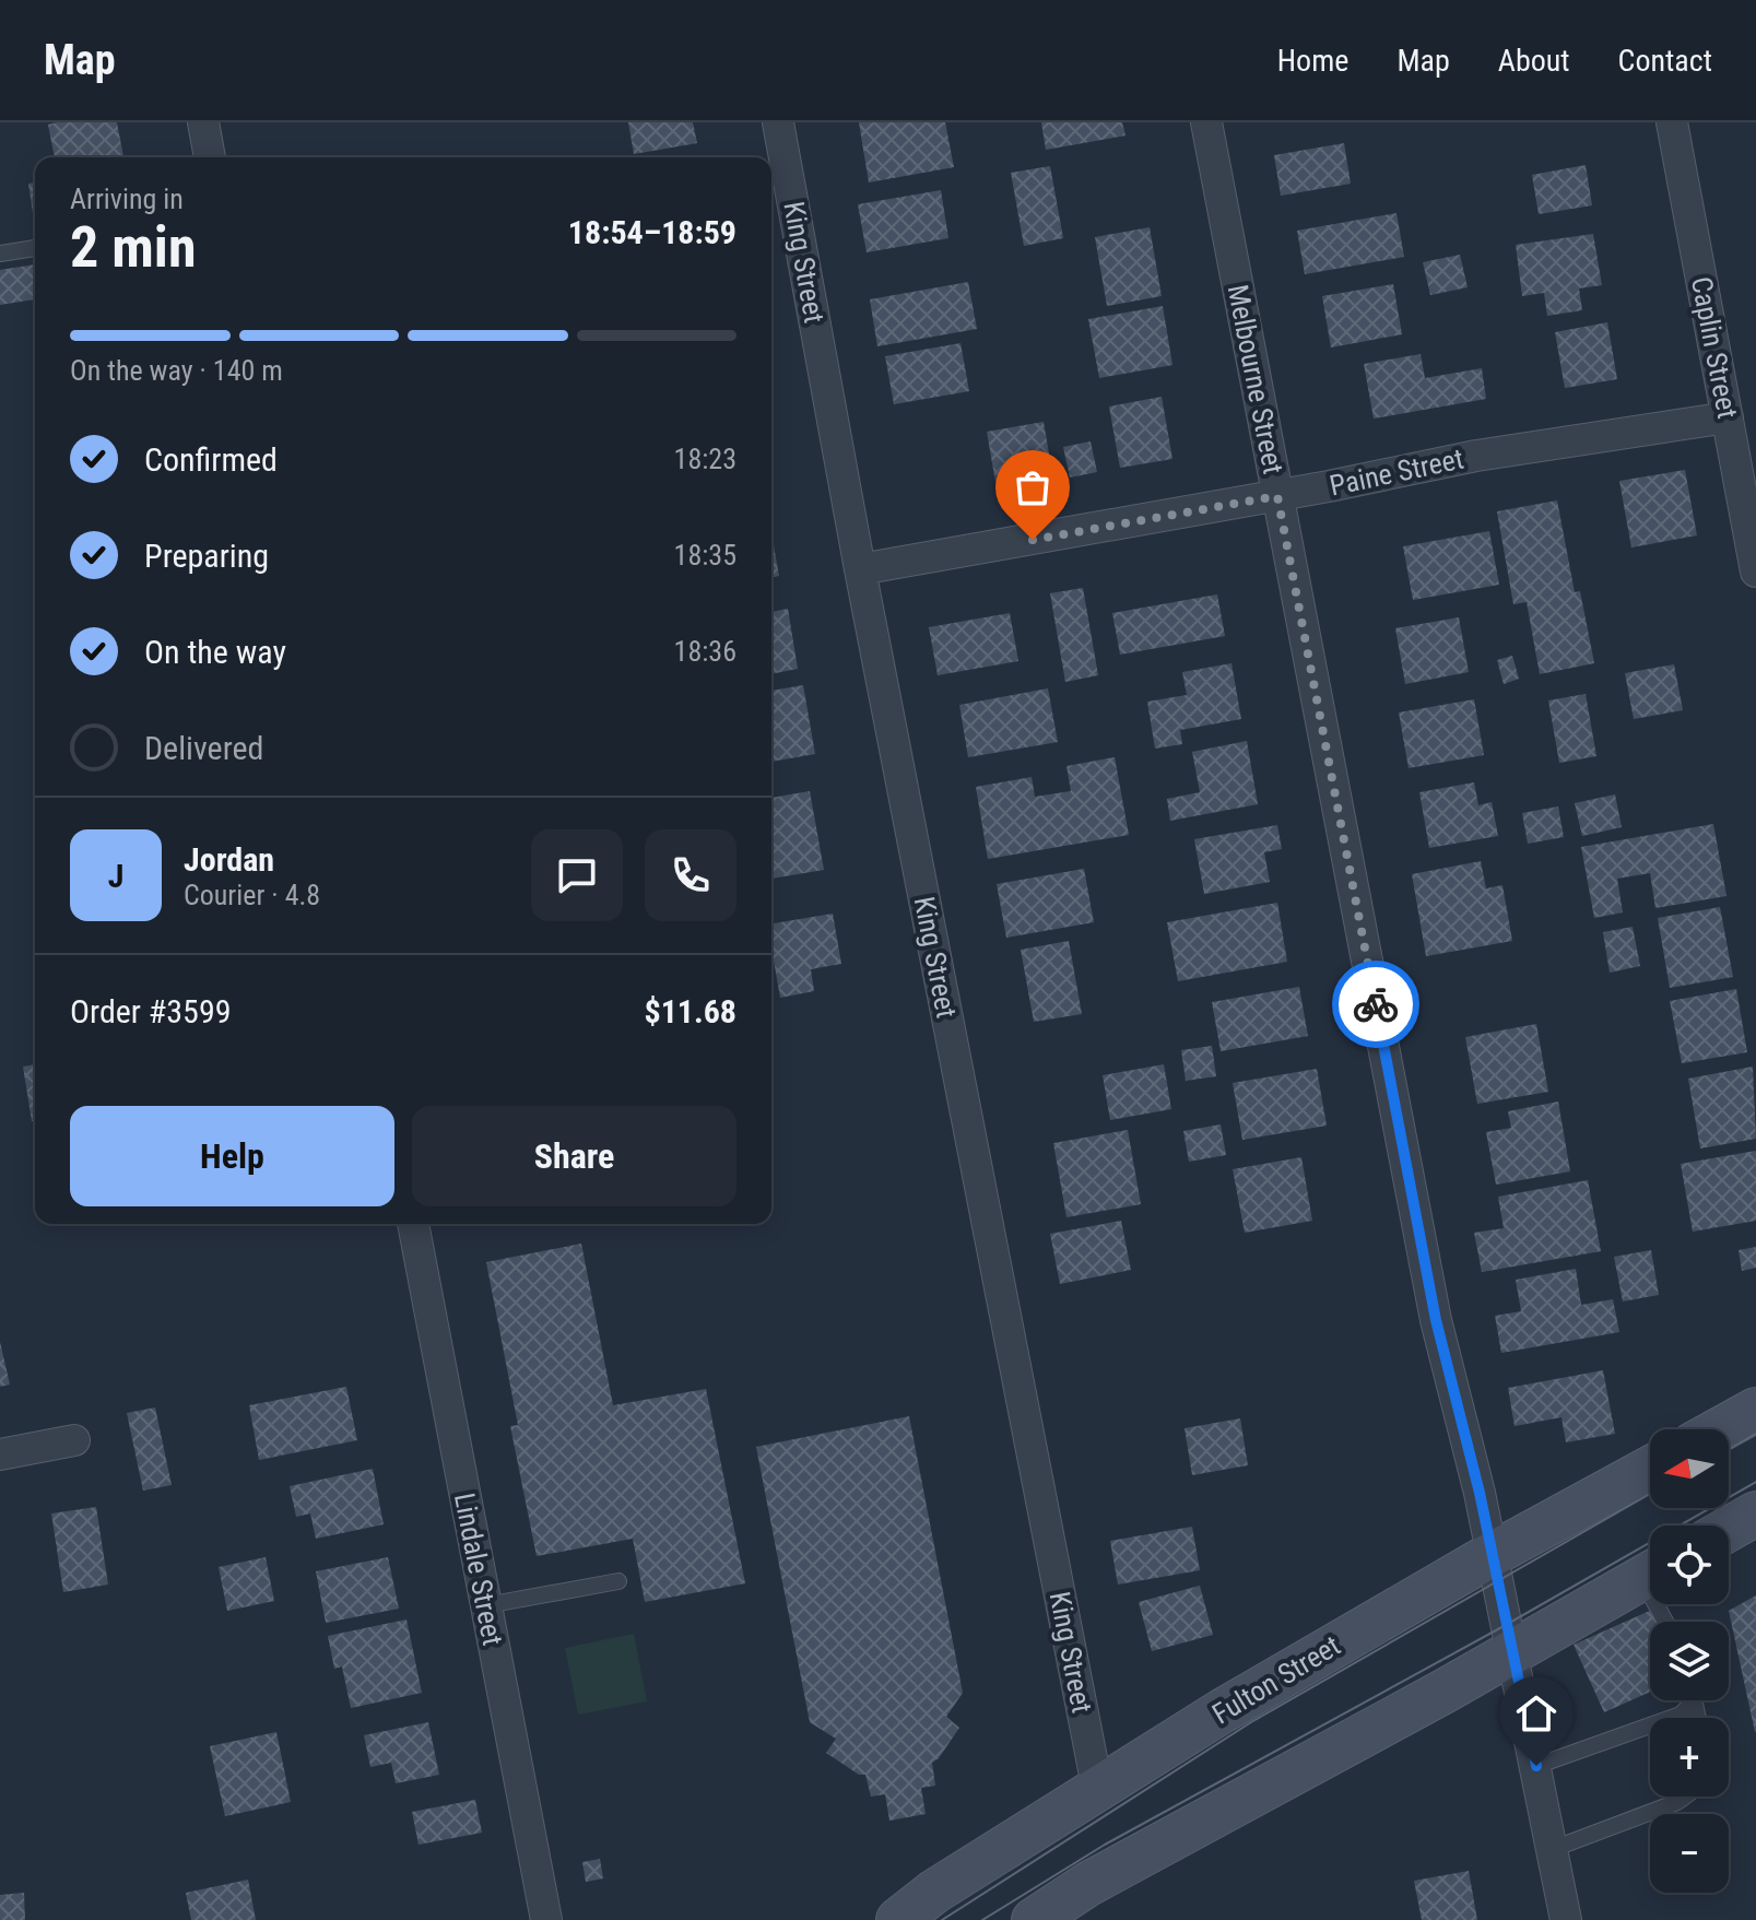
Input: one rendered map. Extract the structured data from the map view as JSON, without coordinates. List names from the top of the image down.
{
  "streets": {
    "main road": ["Fulton Street"],
    "street": [
      "King Street",
      "Caplin Street",
      "Melbourne Street",
      "Paine Street",
      "Lindale Street"
    ]
  },
  "crossings": [
    ["King Street", "Paine Street"],
    ["King Street", "Fulton Street"],
    ["Caplin Street", "Paine Street"],
    ["Melbourne Street", "Paine Street"],
    ["Melbourne Street", "Fulton Street"]
  ],
  "north": "left",
  "page": {
    "header": "Map",
    "nav": [
      "Home",
      "Map",
      "About",
      "Contact"
    ],
    "heading": ["2 min", "Arriving in", "18:54–18:59"],
    "panel": [
      "Jordan",
      "Courier · 4.8",
      "Order #3599",
      "$11.68"
    ],
    "bar": "On the way · 140 m",
    "list": [
      ["Confirmed", "18:23"],
      ["Preparing", "18:35"],
      ["On the way", "18:36"],
      "Delivered"
    ],
    "round": "J",
    "buttons": ["Help", "Share"],
    "map_buttons": ["+", "−"]
  }
}
